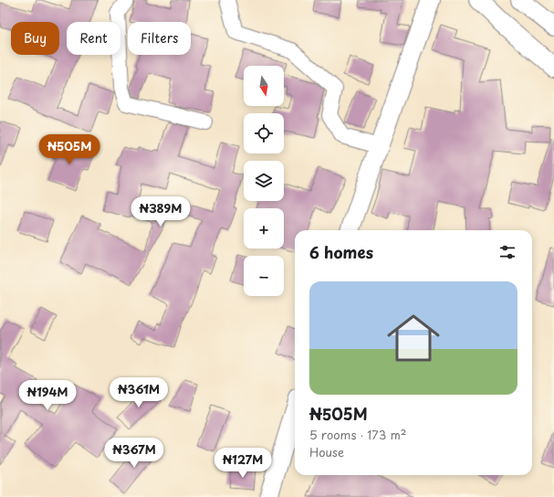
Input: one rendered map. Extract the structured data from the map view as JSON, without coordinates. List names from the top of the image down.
{
  "north": "bottom",
  "page": {
    "chip": ["Buy", "Rent", "Filters"],
    "map_buttons": ["+", "−"],
    "price": [
      "₦505M",
      "₦389M",
      "₦361M",
      "₦194M",
      "₦367M",
      "₦127M"
    ],
    "heading": "6 homes",
    "list": [
      {
        "name": "₦505M",
        "note": "5 rooms · 173 m² · House"
      }
    ]
  }
}
